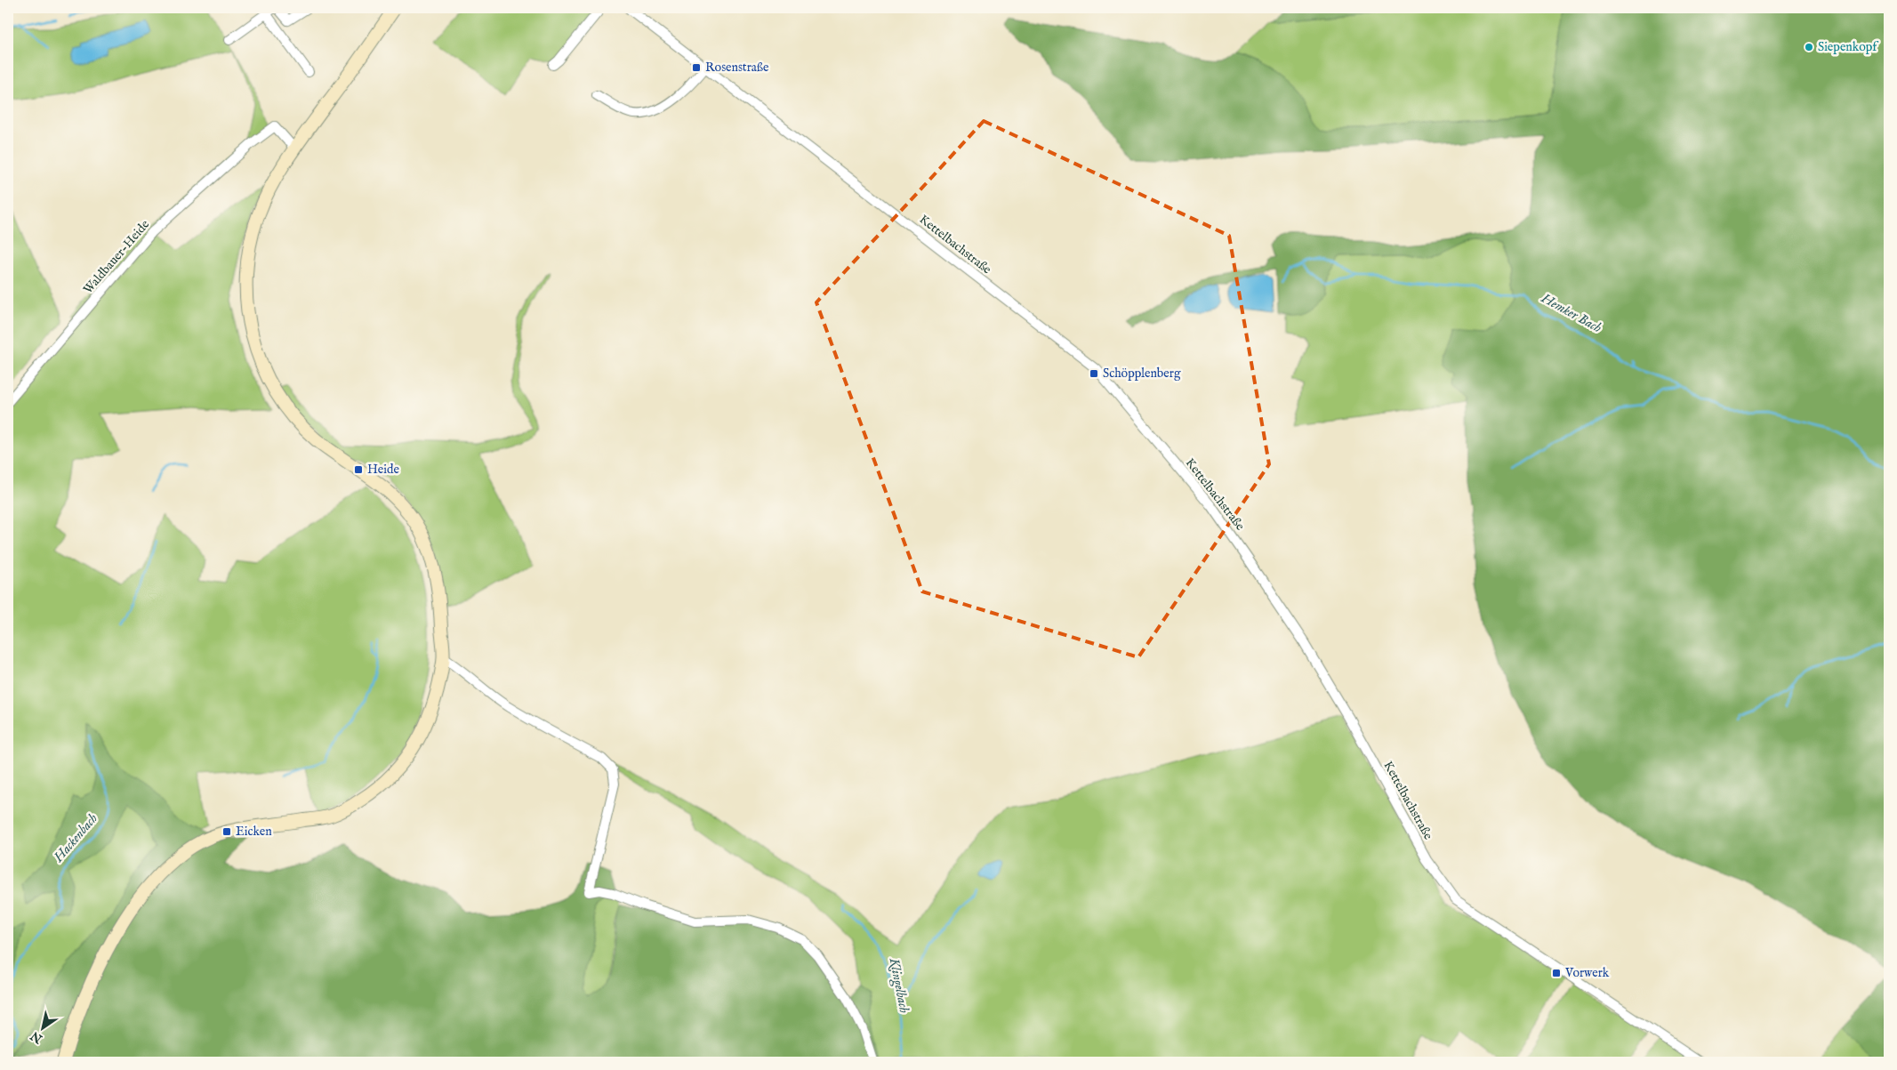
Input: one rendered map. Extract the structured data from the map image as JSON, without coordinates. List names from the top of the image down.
{
  "streets": {
    "street": ["Kettelbachstraße", "Waldbauer-Heide"]
  },
  "water": ["Hemker Bach", "Hackenbach", "Klingelbach"],
  "places": {
    "other": ["Siepenkopf"],
    "transit": [
      "Rosenstraße",
      "Schöpplenberg",
      "Heide",
      "Eicken",
      "Vorwerk"
    ]
  },
  "north": "bottom left"
}
